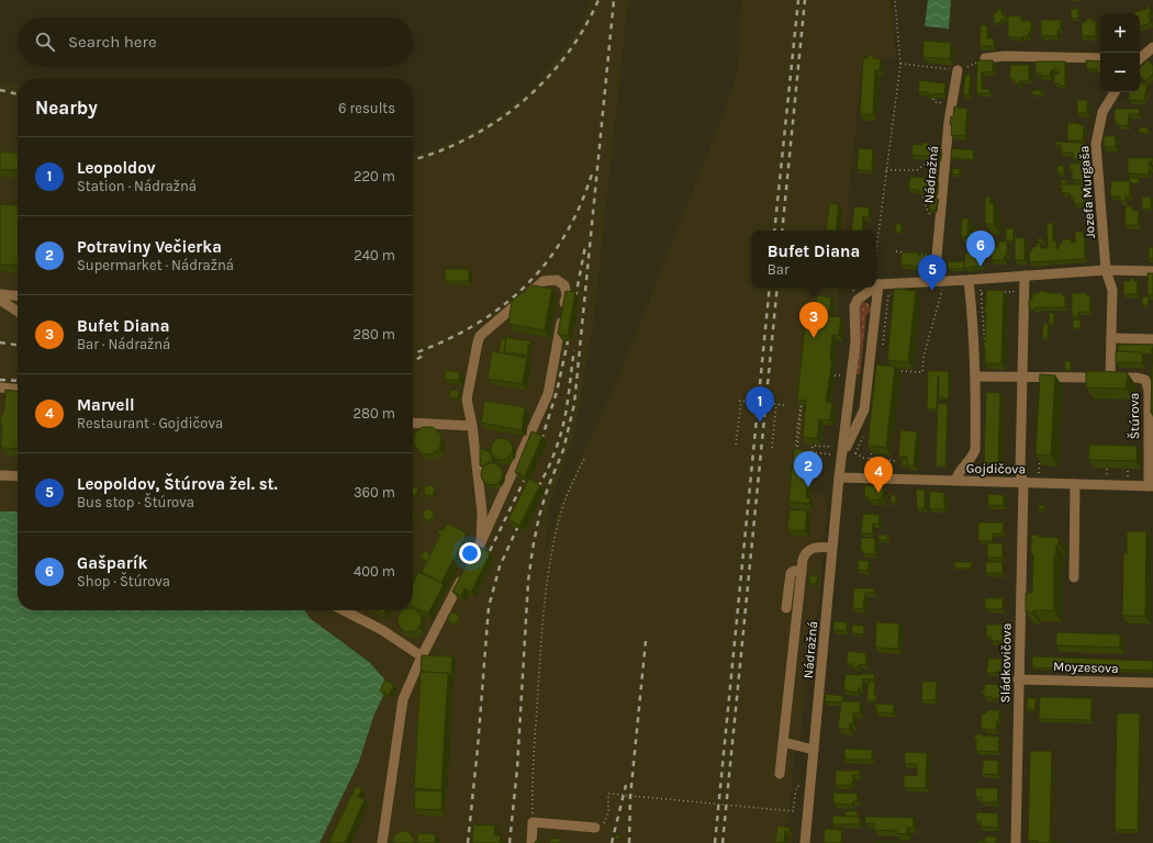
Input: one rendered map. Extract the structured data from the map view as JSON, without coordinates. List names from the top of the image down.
{
  "streets": {
    "street": [
      "Nádražná",
      "Jozefa Murgaša",
      "Štúrova",
      "Gojdičova",
      "Sládkovičova",
      "Moyzesova"
    ]
  },
  "crossings": [
    ["Nádražná", "Gojdičova"],
    ["Štúrova", "Gojdičova"],
    ["Gojdičova", "Sládkovičova"],
    ["Sládkovičova", "Moyzesova"]
  ],
  "page": {
    "map_buttons": ["+", "−"],
    "search": "Search here",
    "heading": ["Nearby", "6 results"],
    "list": [
      {
        "mark": "1",
        "name": "Leopoldov",
        "note": "Station · Nádražná",
        "value": "220 m"
      },
      {
        "mark": "2",
        "name": "Potraviny Večierka",
        "note": "Supermarket · Nádražná",
        "value": "240 m"
      },
      {
        "mark": "3",
        "name": "Bufet Diana",
        "note": "Bar · Nádražná",
        "value": "280 m"
      },
      {
        "mark": "4",
        "name": "Marvell",
        "note": "Restaurant · Gojdičova",
        "value": "280 m"
      },
      {
        "mark": "5",
        "name": "Leopoldov, Štúrova žel. st.",
        "note": "Bus stop · Štúrova",
        "value": "360 m"
      },
      {
        "mark": "6",
        "name": "Gašparík",
        "note": "Shop · Štúrova",
        "value": "400 m"
      }
    ],
    "popup": ["Bufet Diana", "Bar"],
    "pins": [
      "6",
      "5",
      "3",
      "1",
      "2",
      "4"
    ]
  }
}
